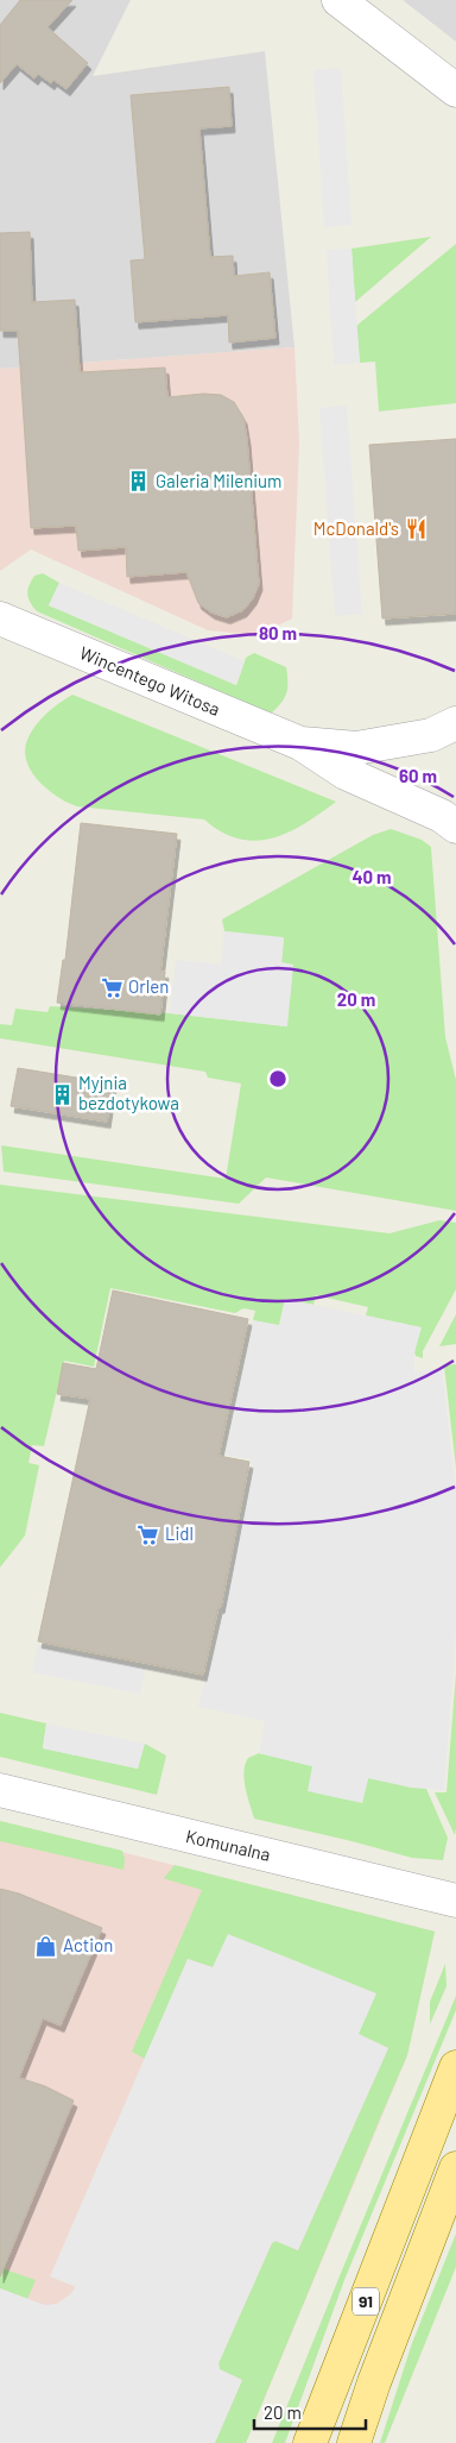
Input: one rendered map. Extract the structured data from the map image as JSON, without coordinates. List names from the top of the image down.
{
  "streets": {
    "main road": ["91"],
    "street": ["Wincentego Witosa", "Komunalna"]
  },
  "places": {
    "building": ["Galeria Milenium", "Myjnia bezdotykowa"],
    "restaurant": ["McDonald's"],
    "supermarket": ["Orlen", "Lidl"],
    "shop": ["Action"]
  },
  "scale_bar": "20 m",
  "rings": [
    "80 m",
    "60 m",
    "40 m",
    "20 m"
  ]
}
